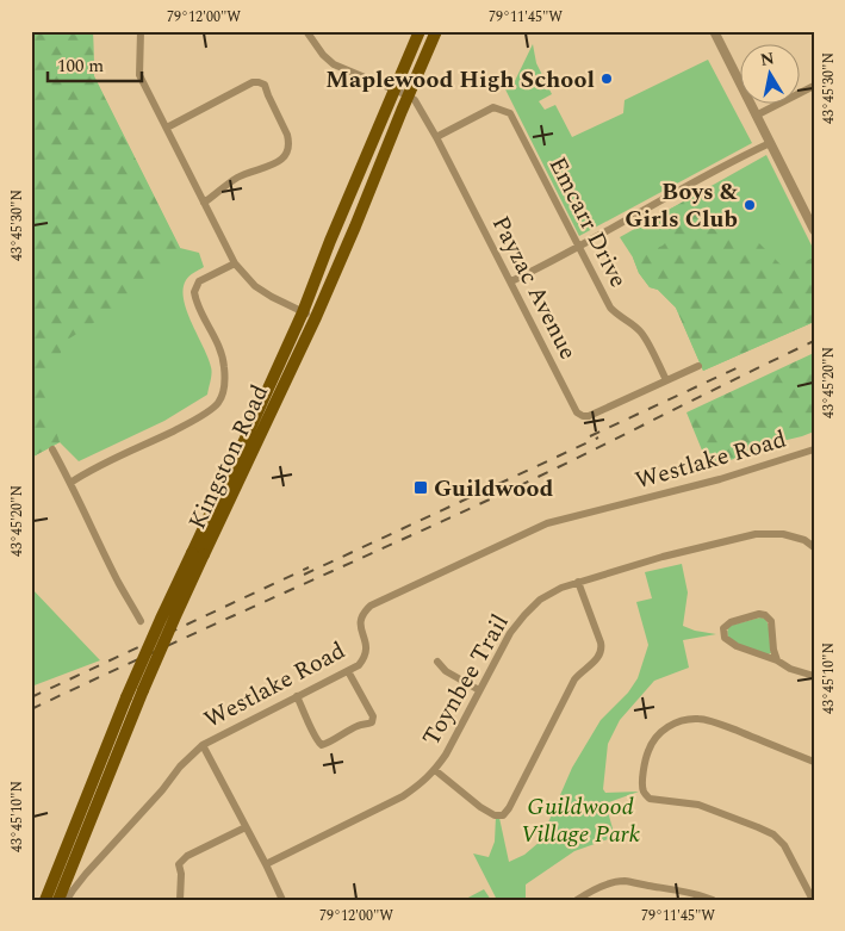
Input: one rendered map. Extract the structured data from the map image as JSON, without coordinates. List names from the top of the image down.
{
  "streets": {
    "main road": ["Kingston Road"],
    "street": [
      "Emcarr Drive",
      "Payzac Avenue",
      "Westlake Road",
      "Toynbee Trail"
    ]
  },
  "crossings": [
    ["Emcarr Drive", "Payzac Avenue"],
    ["Payzac Avenue", "Kingston Road"]
  ],
  "parks": ["Guildwood Village Park"],
  "places": {
    "other": ["Maplewood High School", "Boys & Girls Club"],
    "transit": ["Guildwood"]
  },
  "scale_bar": "100 m",
  "north": "top",
  "coordinates": [
    "79°12'00\"W",
    "79°11'45\"W",
    "43°45'30\"N",
    "43°45'20\"N",
    "43°45'10\"N"
  ]
}
